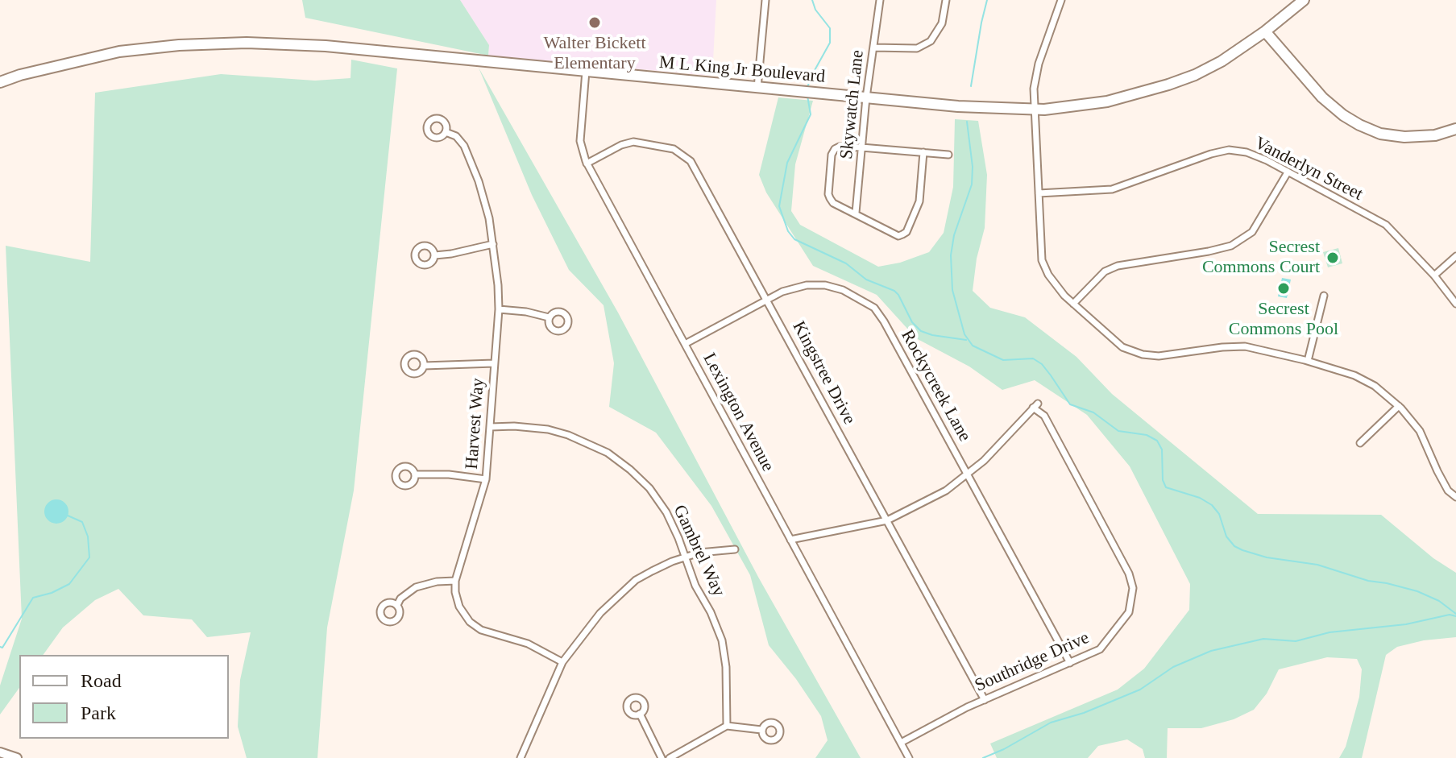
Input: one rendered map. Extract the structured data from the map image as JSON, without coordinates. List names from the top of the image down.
{
  "streets": {
    "main road": ["M L King Jr Boulevard"],
    "street": [
      "Skywatch Lane",
      "Vanderlyn Street",
      "Kingstree Drive",
      "Rockycreek Lane",
      "Lexington Avenue",
      "Harvest Way",
      "Gambrel Way",
      "Southridge Drive"
    ]
  },
  "crossings": [
    ["M L King Jr Boulevard", "Skywatch Lane"],
    ["M L King Jr Boulevard", "Lexington Avenue"],
    ["Kingstree Drive", "Rockycreek Lane"],
    ["Kingstree Drive", "Lexington Avenue"],
    ["Kingstree Drive", "Southridge Drive"],
    ["Rockycreek Lane", "Lexington Avenue"],
    ["Rockycreek Lane", "Southridge Drive"],
    ["Lexington Avenue", "Southridge Drive"],
    ["Harvest Way", "Gambrel Way"]
  ],
  "places": ["Walter Bickett Elementary", "Secrest Commons Court", "Secrest Commons Pool"],
  "legend": ["Road", "Park"]
}
